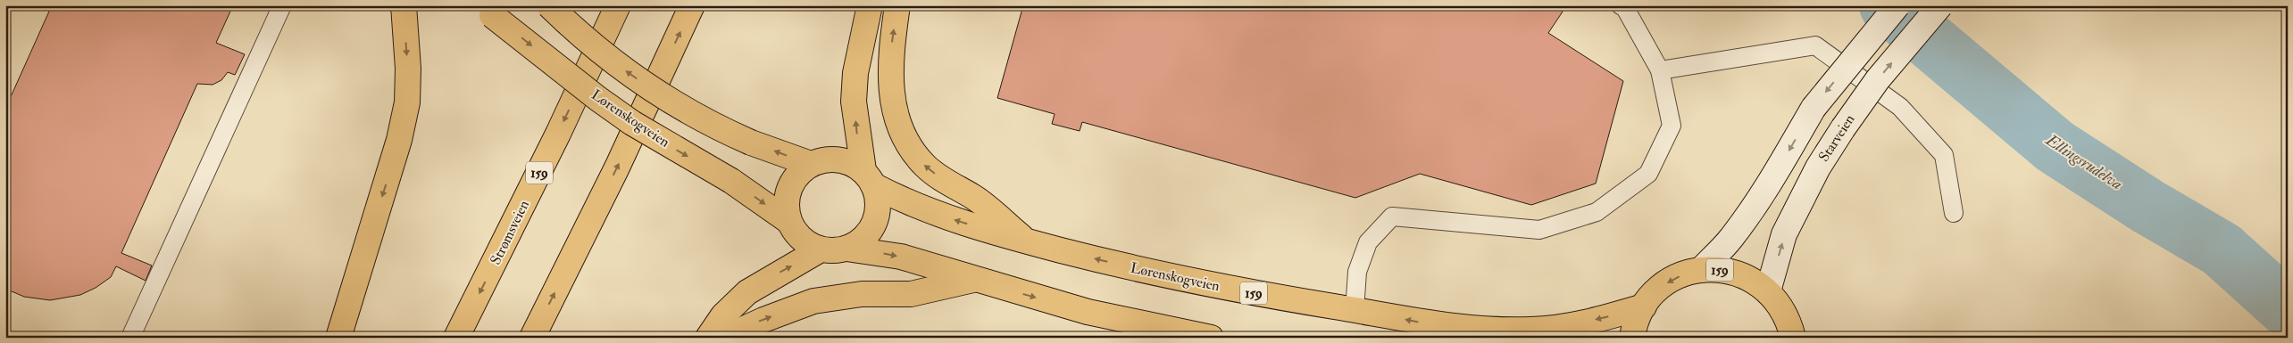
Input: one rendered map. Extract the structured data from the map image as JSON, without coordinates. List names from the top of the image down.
{
  "streets": {
    "highway": ["Lørenskogveien", "159", "Strømsveien"],
    "street": ["Starveien"]
  },
  "crossings": [
    ["Lørenskogveien", "159"],
    ["Starveien", "159"]
  ],
  "water": ["Ellingsrudelva"]
}
